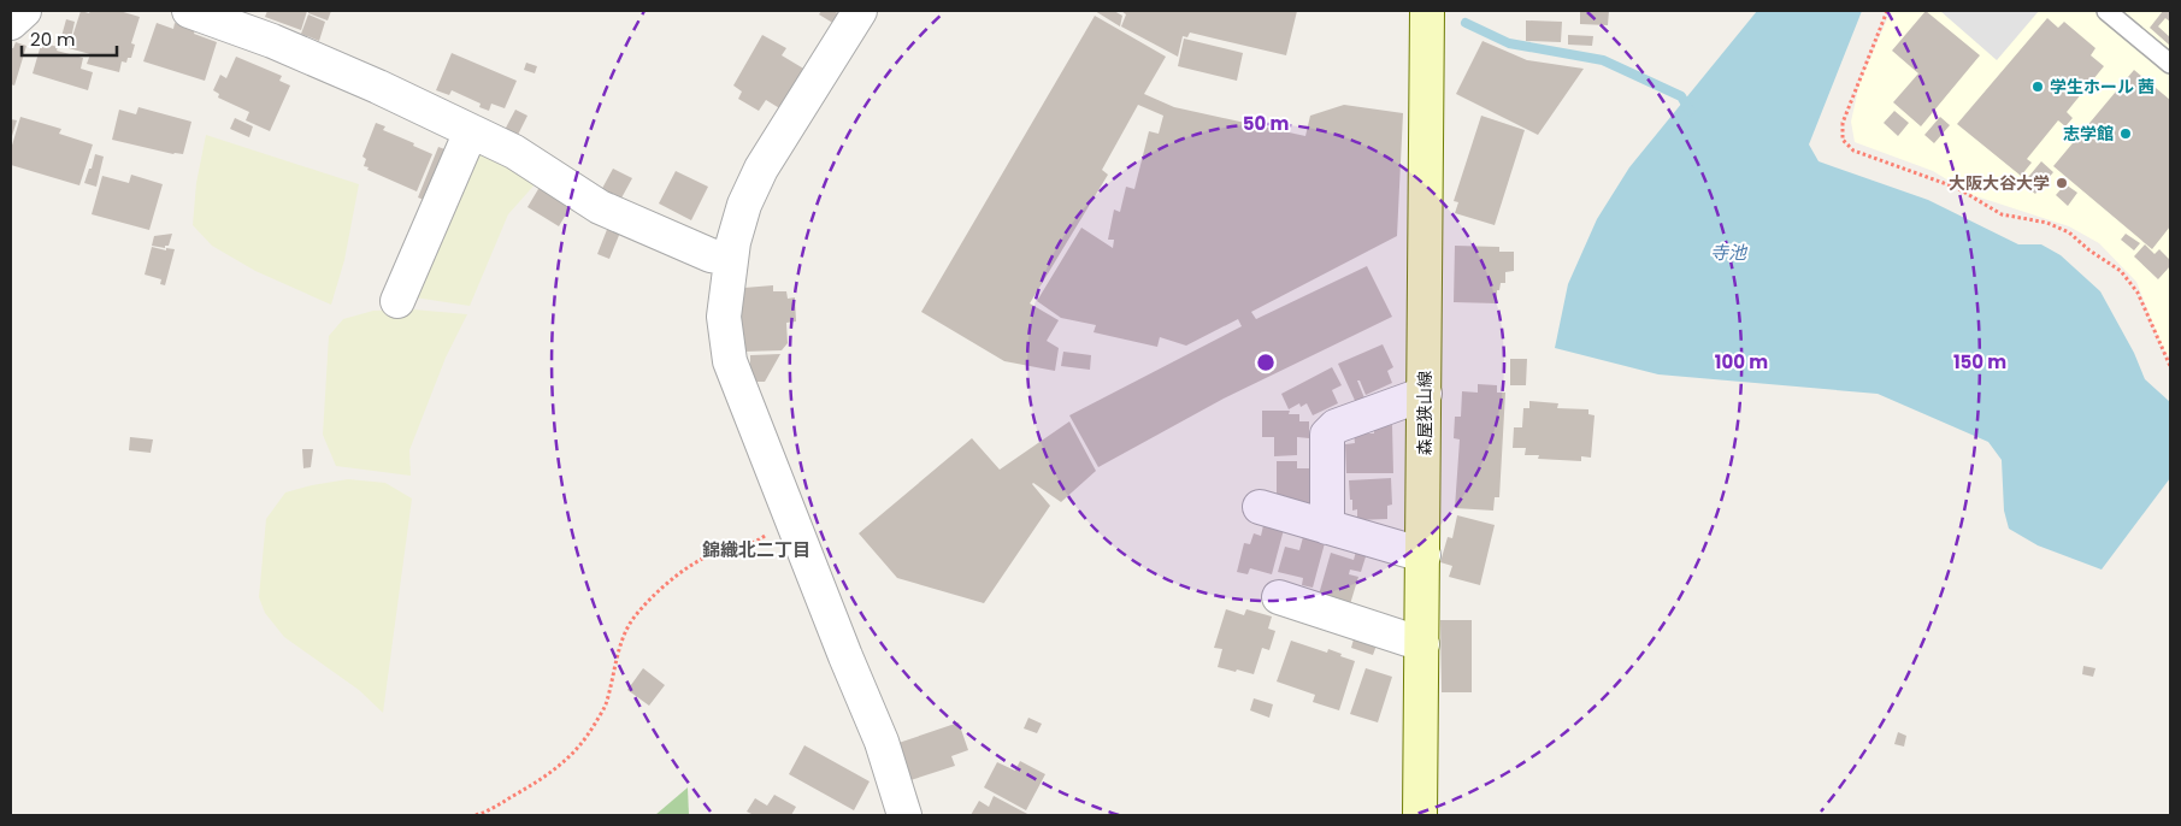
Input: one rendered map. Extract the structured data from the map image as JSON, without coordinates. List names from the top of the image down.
{
  "streets": {
    "main road": ["森屋狭山線"]
  },
  "districts": ["錦織北二丁目"],
  "water": ["寺池"],
  "places": ["学生ホール 茜", "志学館", "大阪大谷大学"],
  "scale_bar": "20 m",
  "rings": ["50 m", "100 m", "150 m"]
}
